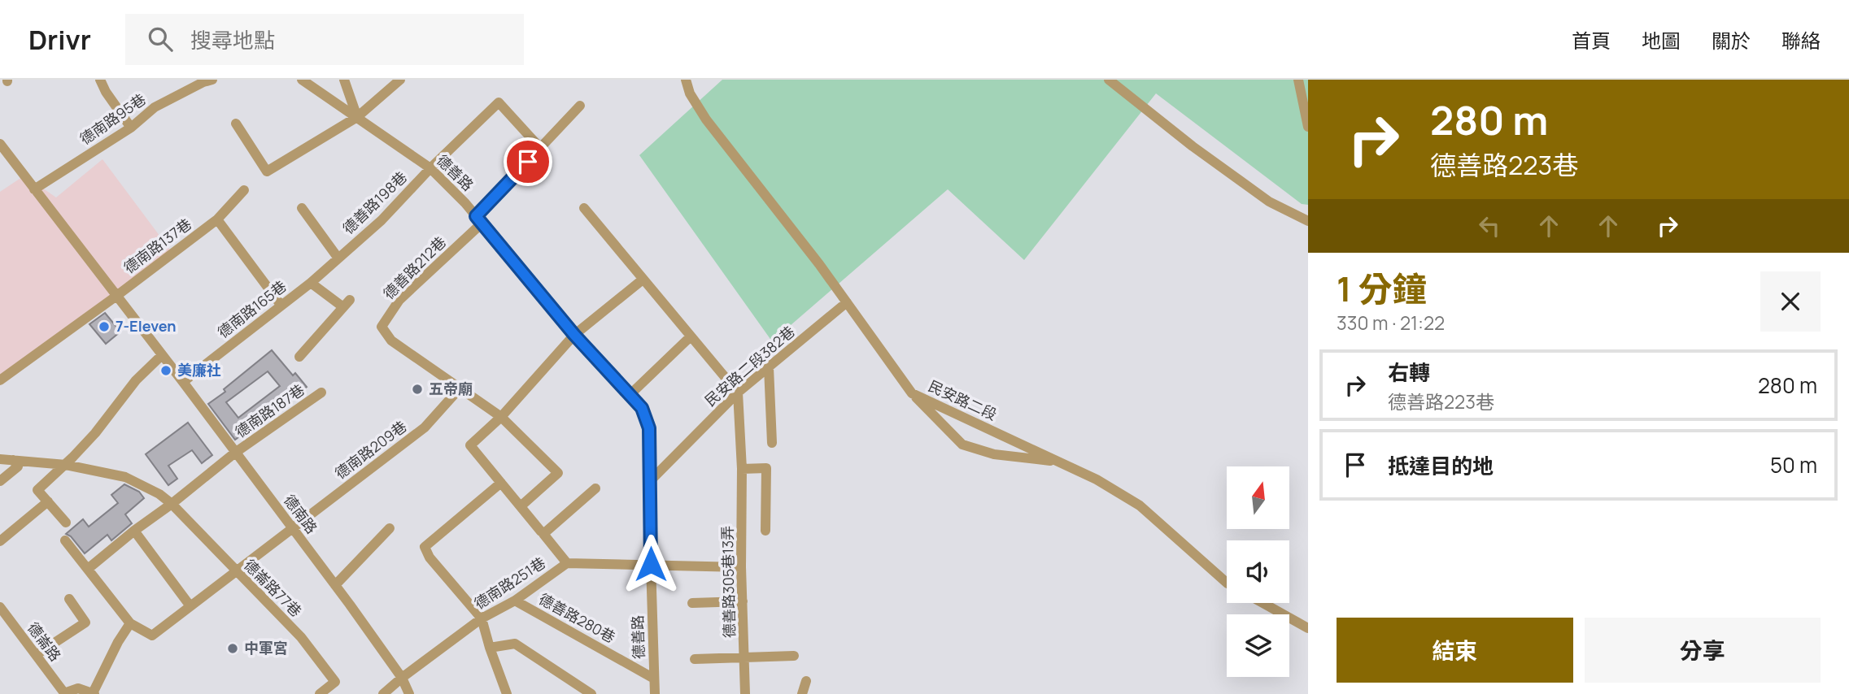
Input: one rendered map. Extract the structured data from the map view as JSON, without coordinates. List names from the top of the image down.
{
  "streets": {
    "street": [
      "德南路95巷",
      "德善路",
      "德善路198巷",
      "德南路137巷",
      "德善路212巷",
      "德南路165巷",
      "民安路二段382巷",
      "民安路二段",
      "德南路187巷",
      "德南路209巷",
      "德南路",
      "德善路305巷13弄",
      "德南路251巷",
      "德崙路77巷",
      "德善路280巷",
      "德崙路"
    ]
  },
  "crossings": [
    ["德南路95巷", "德南路"],
    ["德善路", "德善路198巷"],
    ["德善路", "德善路212巷"],
    ["德善路", "民安路二段382巷"],
    ["德善路", "德南路251巷"],
    ["德善路", "德善路280巷"],
    ["德善路198巷", "德南路165巷"],
    ["德南路137巷", "德南路"],
    ["德善路212巷", "德南路209巷"],
    ["德南路165巷", "德南路"],
    ["民安路二段382巷", "民安路二段"],
    ["民安路二段382巷", "德善路305巷13弄"],
    ["德南路187巷", "德南路"],
    ["德南路187巷", "德崙路77巷"],
    ["德南路209巷", "德南路"],
    ["德南路209巷", "德崙路77巷"],
    ["德南路", "德南路251巷"],
    ["德善路305巷13弄", "德南路251巷"],
    ["德南路251巷", "德善路280巷"]
  ],
  "places": [
    "7-Eleven",
    "美廉社",
    "五帝廟",
    "中軍宮"
  ],
  "north": "top",
  "page": {
    "header": "Drivr",
    "search": "搜尋地點",
    "nav": [
      "首頁",
      "地圖",
      "關於",
      "聯絡"
    ],
    "turn": ["280 m", "德善路223巷"],
    "heading": ["1 分鐘", "330 m · 21:22"],
    "list": [
      {
        "name": "右轉",
        "note": "德善路223巷",
        "value": "280 m"
      },
      {
        "name": "抵達目的地",
        "value": "50 m"
      }
    ],
    "buttons": ["結束", "分享"]
  }
}
